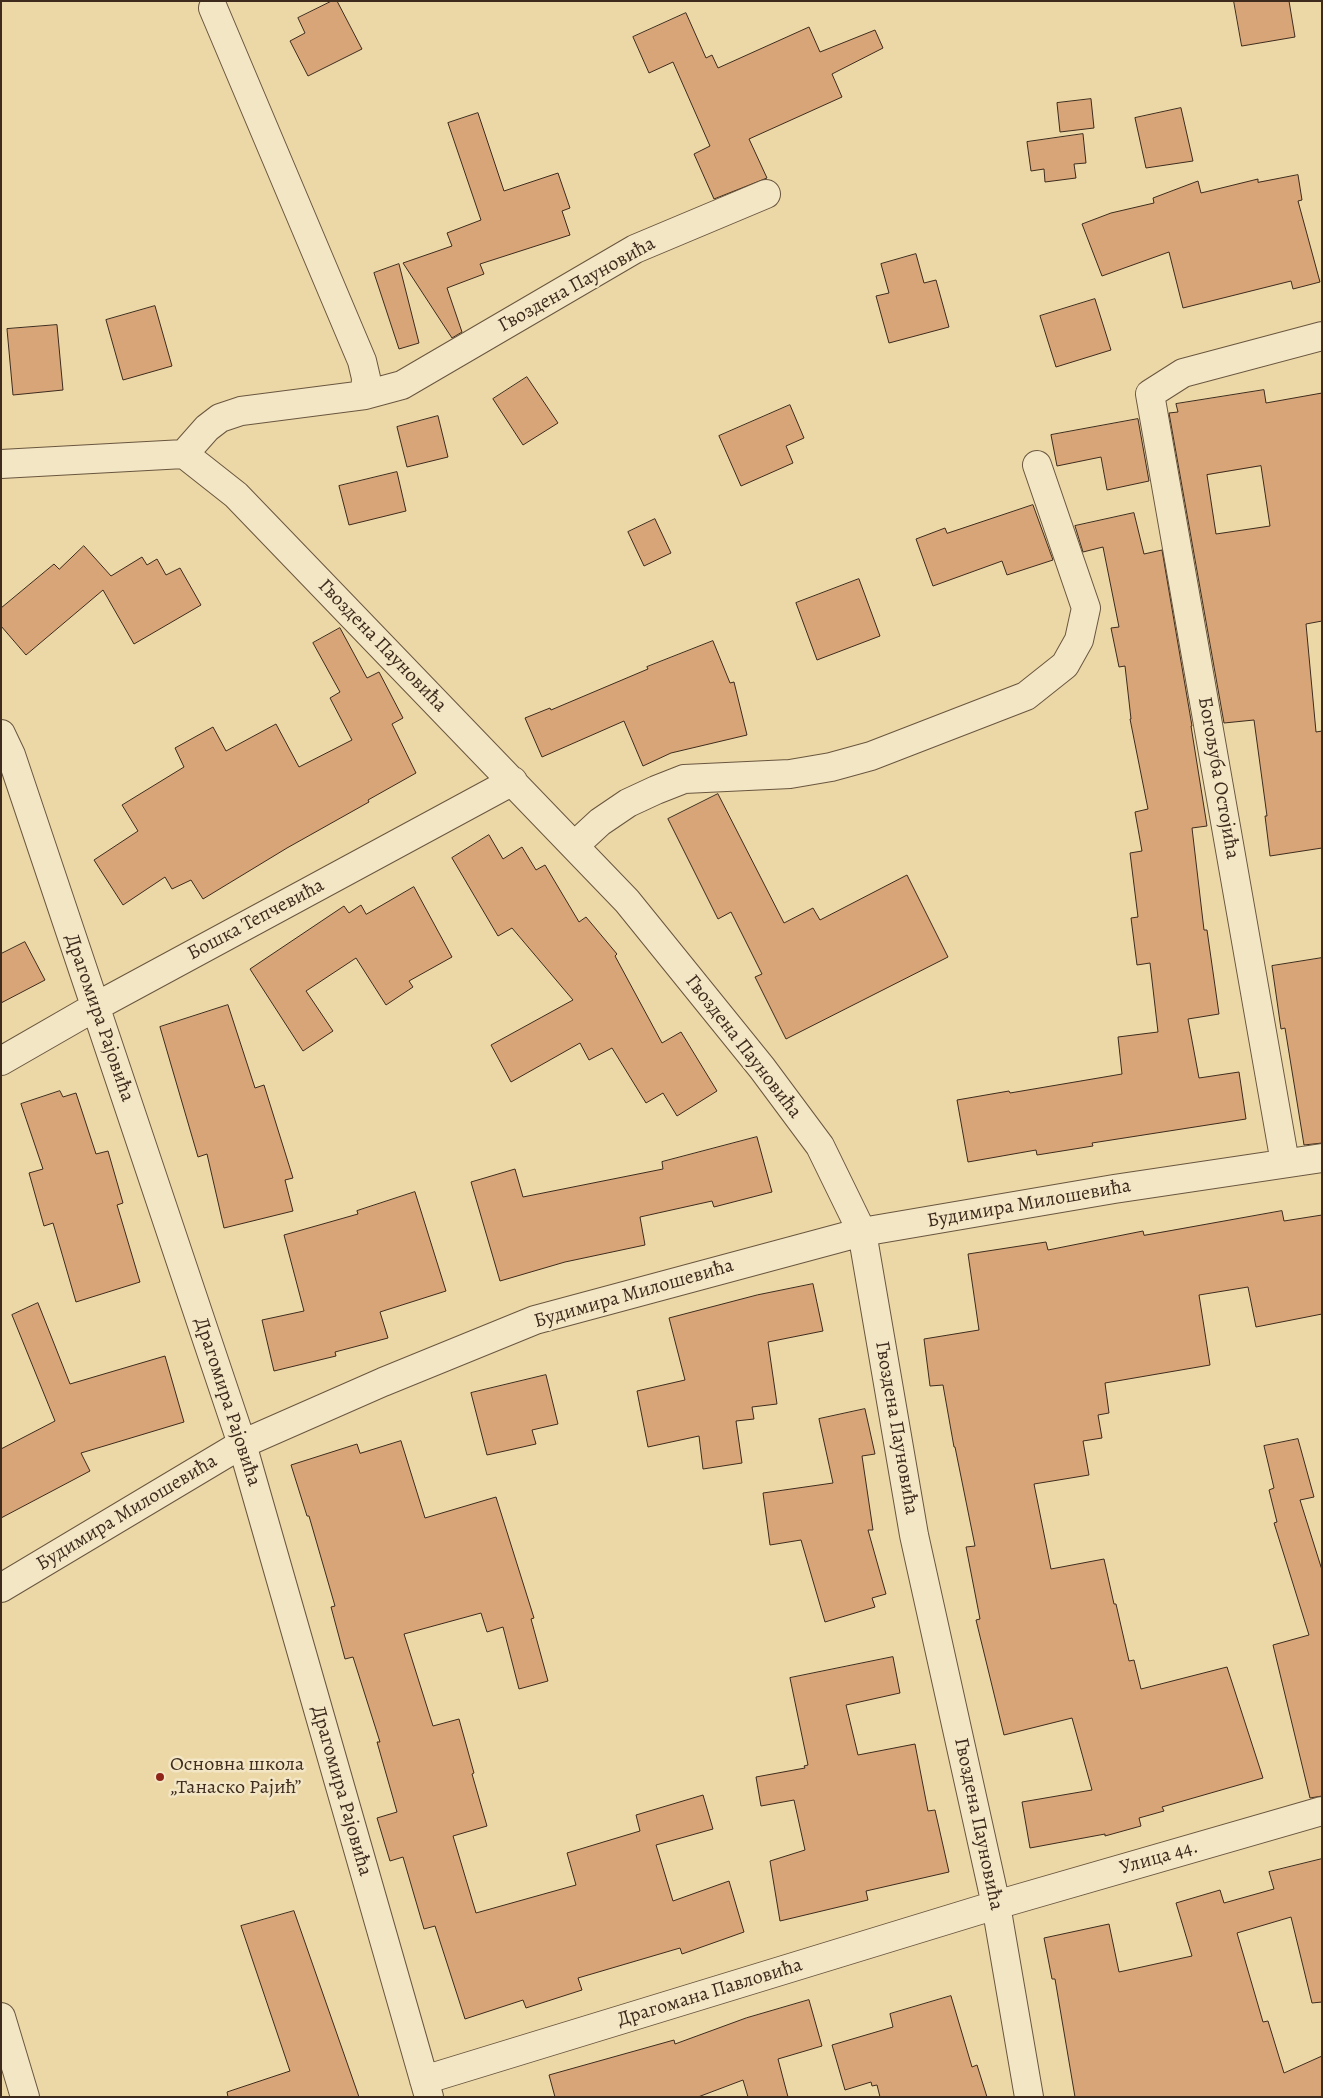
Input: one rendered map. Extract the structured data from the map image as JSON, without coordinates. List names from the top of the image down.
{
  "streets": {
    "street": [
      "Гвоздена Пауновића",
      "Богољуба Остојића",
      "Бошка Тепчевића",
      "Драгомира Рајовића",
      "Будимира Милошевића",
      "Улица 44.",
      "Драгомана Павловића"
    ]
  },
  "crossings": [
    ["Гвоздена Пауновића", "Бошка Тепчевића"],
    ["Гвоздена Пауновића", "Будимира Милошевића"],
    ["Гвоздена Пауновића", "Улица 44."],
    ["Гвоздена Пауновића", "Драгомана Павловића"],
    ["Богољуба Остојића", "Будимира Милошевића"],
    ["Бошка Тепчевића", "Драгомира Рајовића"],
    ["Драгомира Рајовића", "Будимира Милошевића"],
    ["Драгомира Рајовића", "Драгомана Павловића"],
    ["Улица 44.", "Драгомана Павловића"]
  ],
  "places": ["Основна школа „Танаско Рајић”"]
}
